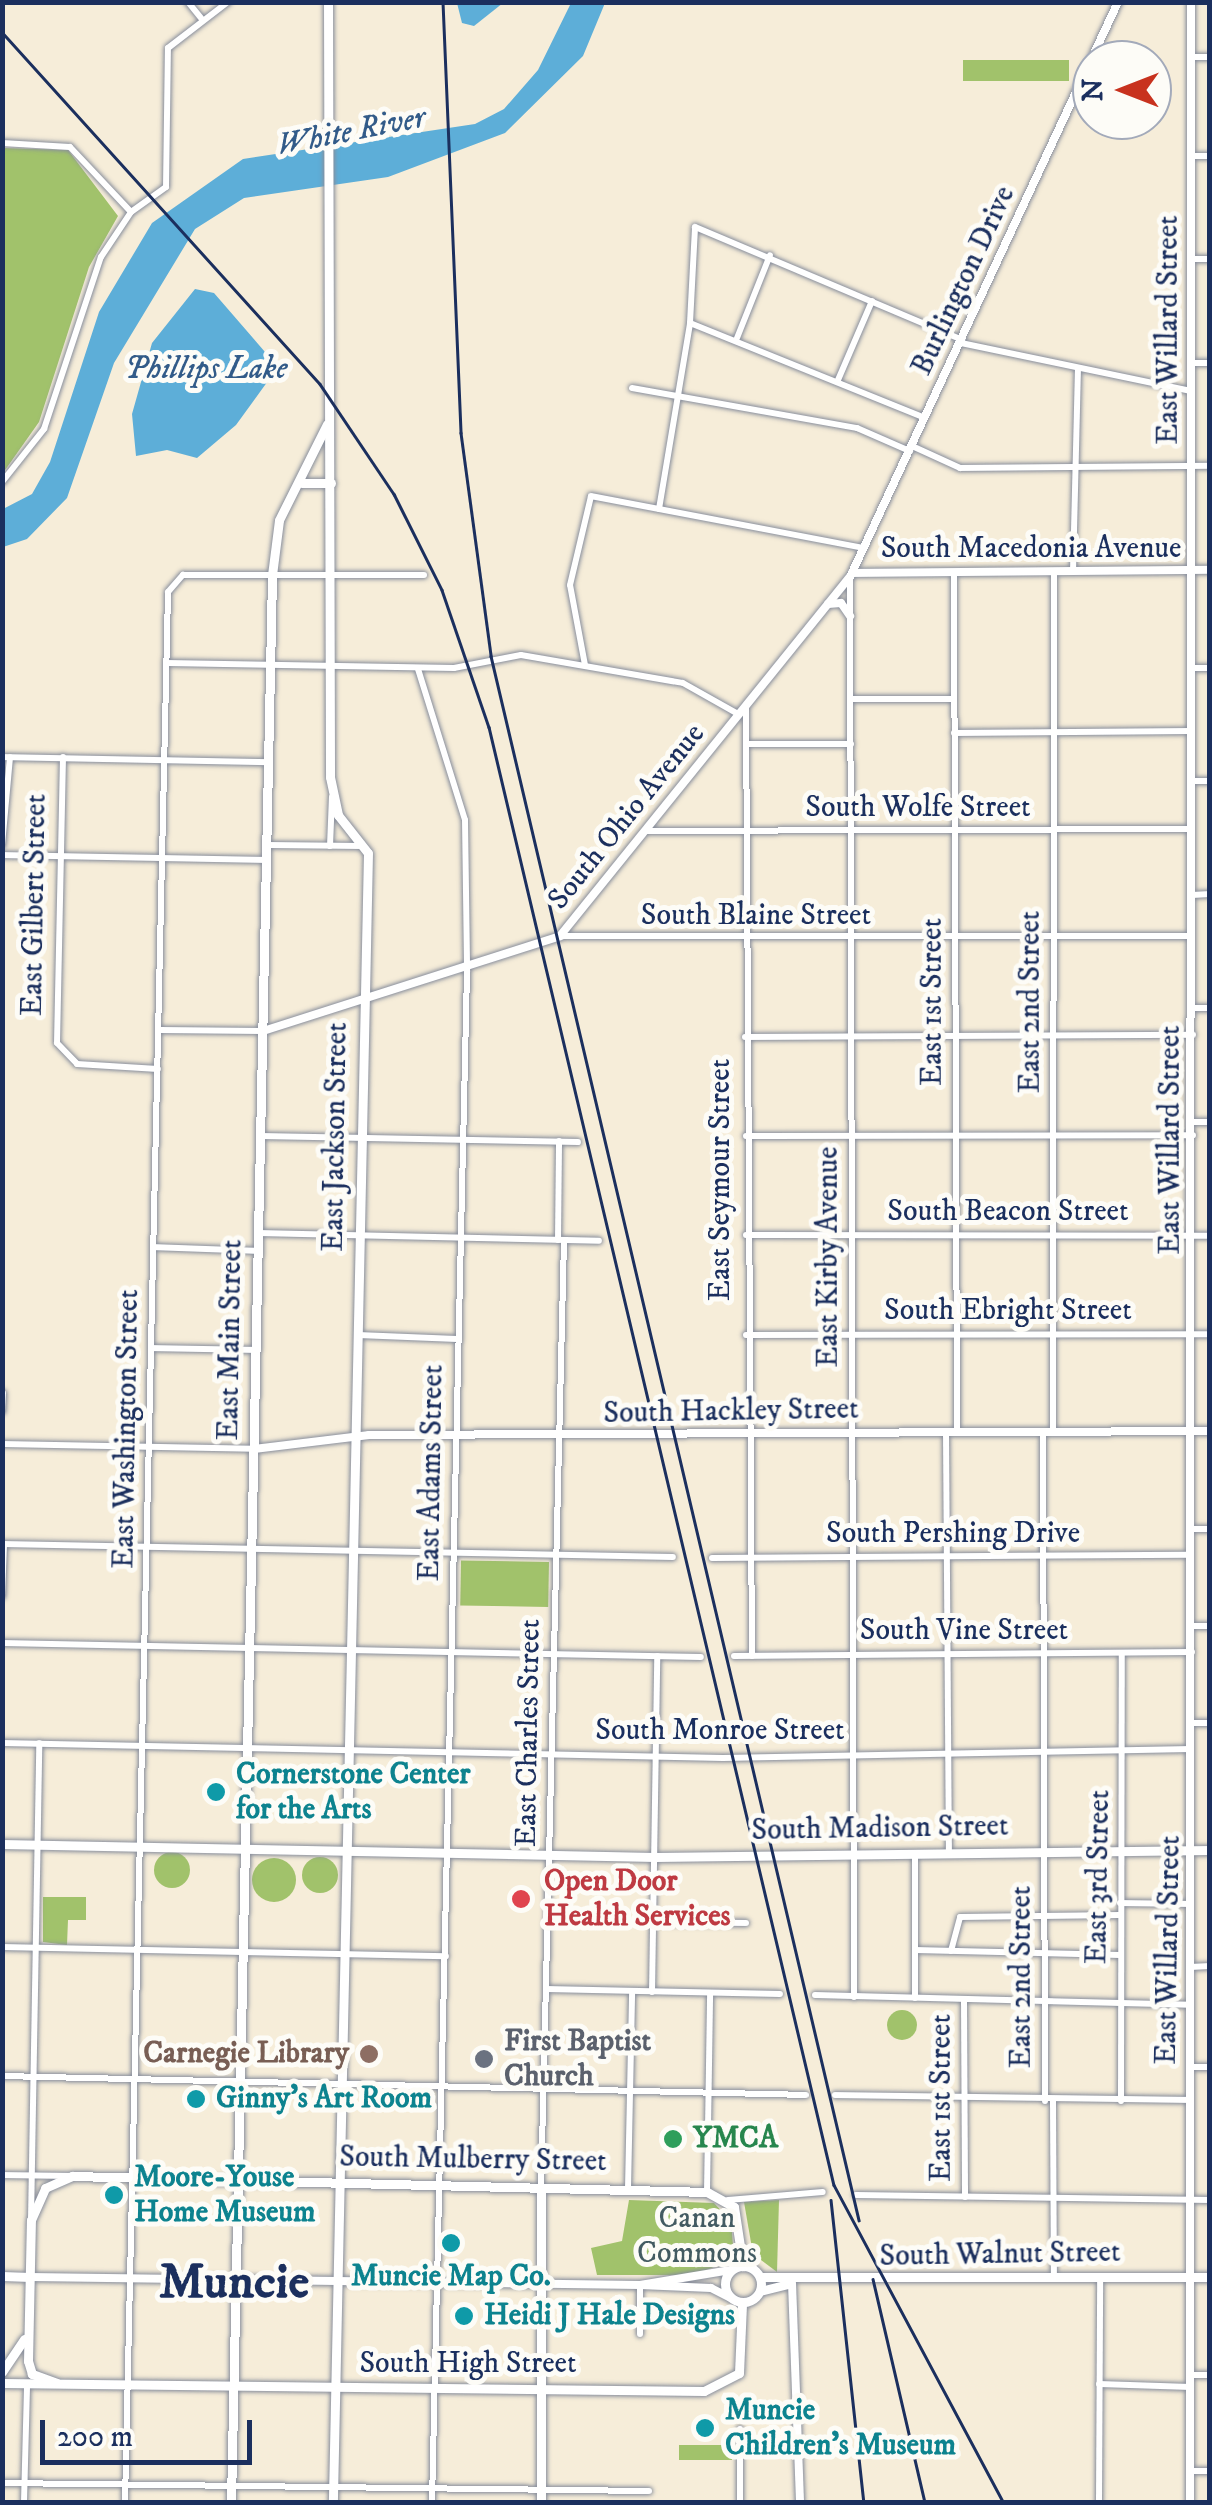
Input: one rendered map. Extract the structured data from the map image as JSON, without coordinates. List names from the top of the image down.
{
  "streets": {
    "main road": [
      "East Jackson Street",
      "East Main Street",
      "East Charles Street",
      "South Madison Street",
      "South Mulberry Street",
      "South Walnut Street",
      "South High Street"
    ],
    "street": [
      "Burlington Drive",
      "East Willard Street",
      "South Macedonia Avenue",
      "South Wolfe Street",
      "South Ohio Avenue",
      "East Gilbert Street",
      "South Blaine Street",
      "East 1st Street",
      "East 2nd Street",
      "East Seymour Street",
      "South Beacon Street",
      "East Kirby Avenue",
      "South Ebright Street",
      "South Hackley Street",
      "East Washington Street",
      "East Adams Street",
      "South Pershing Drive",
      "South Vine Street",
      "South Monroe Street",
      "East 3rd Street"
    ]
  },
  "crossings": [
    ["Burlington Drive", "South Macedonia Avenue"],
    ["Burlington Drive", "South Ohio Avenue"],
    ["Burlington Drive", "East Kirby Avenue"],
    ["East Willard Street", "South Macedonia Avenue"],
    ["East Willard Street", "South Wolfe Street"],
    ["East Willard Street", "South Blaine Street"],
    ["East Willard Street", "South Beacon Street"],
    ["East Willard Street", "South Ebright Street"],
    ["East Willard Street", "South Hackley Street"],
    ["East Willard Street", "South Pershing Drive"],
    ["East Willard Street", "South Vine Street"],
    ["East Willard Street", "South Monroe Street"],
    ["East Willard Street", "South Madison Street"],
    ["East Willard Street", "South Walnut Street"],
    ["South Macedonia Avenue", "South Ohio Avenue"],
    ["South Macedonia Avenue", "East 1st Street"],
    ["South Macedonia Avenue", "East 2nd Street"],
    ["South Macedonia Avenue", "East Kirby Avenue"],
    ["South Wolfe Street", "South Ohio Avenue"],
    ["South Wolfe Street", "East 1st Street"],
    ["South Wolfe Street", "East 2nd Street"],
    ["South Wolfe Street", "East Seymour Street"],
    ["South Wolfe Street", "East Kirby Avenue"],
    ["South Ohio Avenue", "South Blaine Street"],
    ["South Ohio Avenue", "East Jackson Street"],
    ["South Ohio Avenue", "East Seymour Street"],
    ["South Ohio Avenue", "East Kirby Avenue"],
    ["South Ohio Avenue", "East Main Street"],
    ["South Ohio Avenue", "East Adams Street"],
    ["East Gilbert Street", "East Washington Street"],
    ["South Blaine Street", "East 1st Street"],
    ["South Blaine Street", "East 2nd Street"],
    ["South Blaine Street", "East Seymour Street"],
    ["South Blaine Street", "East Kirby Avenue"],
    ["East 1st Street", "South Beacon Street"],
    ["East 1st Street", "South Ebright Street"],
    ["East 1st Street", "South Hackley Street"],
    ["East 1st Street", "South Madison Street"],
    ["East 2nd Street", "South Beacon Street"],
    ["East 2nd Street", "South Ebright Street"],
    ["East 2nd Street", "South Hackley Street"],
    ["East 2nd Street", "South Pershing Drive"],
    ["East 2nd Street", "South Vine Street"],
    ["East 2nd Street", "South Monroe Street"],
    ["East 2nd Street", "South Madison Street"],
    ["East 2nd Street", "South Walnut Street"],
    ["East Jackson Street", "South Hackley Street"],
    ["East Jackson Street", "South Monroe Street"],
    ["East Jackson Street", "South Madison Street"],
    ["East Jackson Street", "South Mulberry Street"],
    ["East Jackson Street", "South High Street"],
    ["East Seymour Street", "South Beacon Street"],
    ["East Seymour Street", "South Ebright Street"],
    ["East Seymour Street", "South Hackley Street"],
    ["East Seymour Street", "South Pershing Drive"],
    ["East Seymour Street", "South Vine Street"],
    ["South Beacon Street", "East Kirby Avenue"],
    ["East Kirby Avenue", "South Ebright Street"],
    ["East Kirby Avenue", "South Hackley Street"],
    ["East Kirby Avenue", "South Pershing Drive"],
    ["East Kirby Avenue", "South Vine Street"],
    ["East Kirby Avenue", "South Monroe Street"],
    ["East Kirby Avenue", "South Madison Street"],
    ["East Main Street", "South Hackley Street"],
    ["East Main Street", "East Washington Street"],
    ["East Main Street", "South Monroe Street"],
    ["East Main Street", "South Madison Street"],
    ["East Main Street", "South Mulberry Street"],
    ["East Main Street", "South High Street"],
    ["South Hackley Street", "East Adams Street"],
    ["South Hackley Street", "East Charles Street"],
    ["East Washington Street", "South Monroe Street"],
    ["East Washington Street", "South Madison Street"],
    ["East Washington Street", "South Mulberry Street"],
    ["East Washington Street", "South High Street"],
    ["East Adams Street", "South Monroe Street"],
    ["East Adams Street", "South Madison Street"],
    ["East Adams Street", "South Mulberry Street"],
    ["East Adams Street", "South High Street"],
    ["South Vine Street", "East 3rd Street"],
    ["South Monroe Street", "East Charles Street"],
    ["South Monroe Street", "East 3rd Street"],
    ["East Charles Street", "South Madison Street"],
    ["East Charles Street", "South Mulberry Street"],
    ["East Charles Street", "South High Street"],
    ["South Madison Street", "East 3rd Street"],
    ["South Walnut Street", "South High Street"]
  ],
  "districts": ["Muncie"],
  "water": ["White River", "Phillips Lake"],
  "parks": ["Canan Commons"],
  "places": [
    "Cornerstone Center for the Arts",
    "Open Door Health Services",
    "Carnegie Library",
    "First Baptist Church",
    "Ginny's Art Room",
    "YMCA",
    "Moore-Youse Home Museum",
    "Muncie Map Co.",
    "Heidi J Hale Designs",
    "Muncie Children's Museum"
  ],
  "scale_bar": "200 m",
  "north": "left"
}
